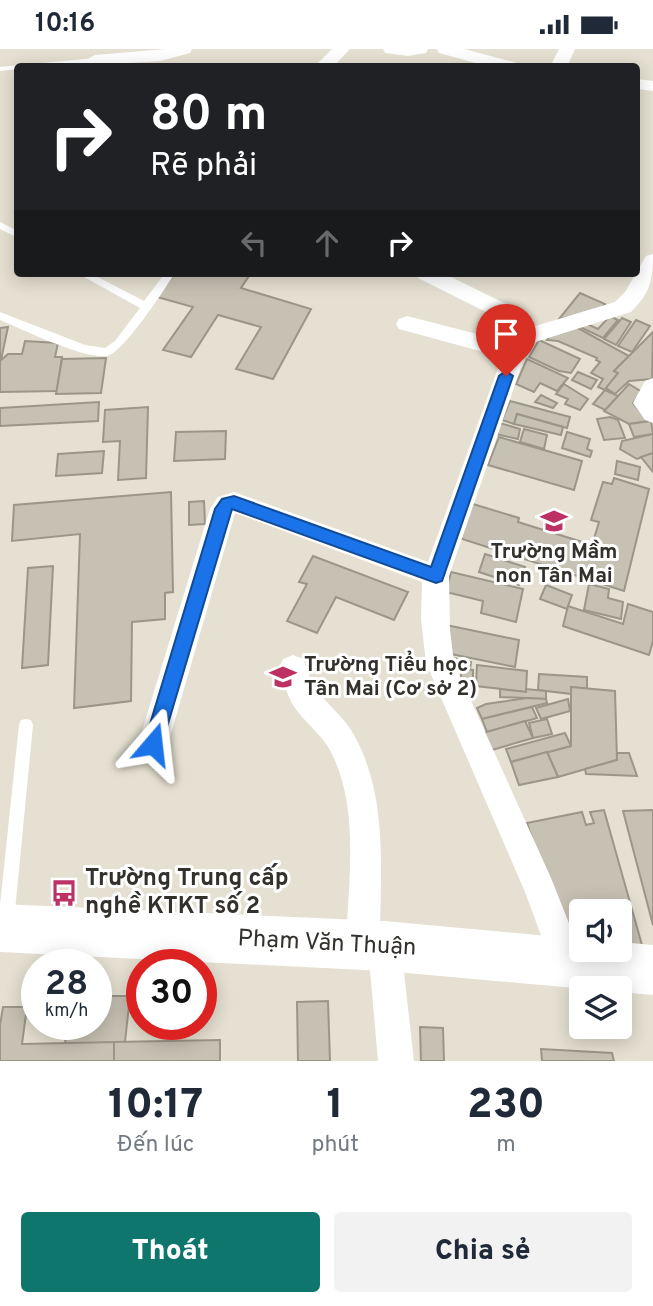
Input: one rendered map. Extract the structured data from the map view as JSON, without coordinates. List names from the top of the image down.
{
  "streets": {
    "main road": ["Phạm Văn Thuận"]
  },
  "places": {
    "school or university": ["Trường Mầm non Tân Mai", "Trường Tiểu học Tân Mai (Cơ sở 2)"],
    "bus stop": ["Trường Trung cấp nghề KTKT số 2"]
  },
  "page": {
    "status": "10:16",
    "turn": ["80 m", "Rẽ phải"],
    "speed": "28 km/h",
    "limit": "30",
    "eta": [
      "10:17",
      "Đến lúc",
      "1",
      "phút",
      "230",
      "m"
    ],
    "buttons": ["Thoát", "Chia sẻ"]
  }
}
